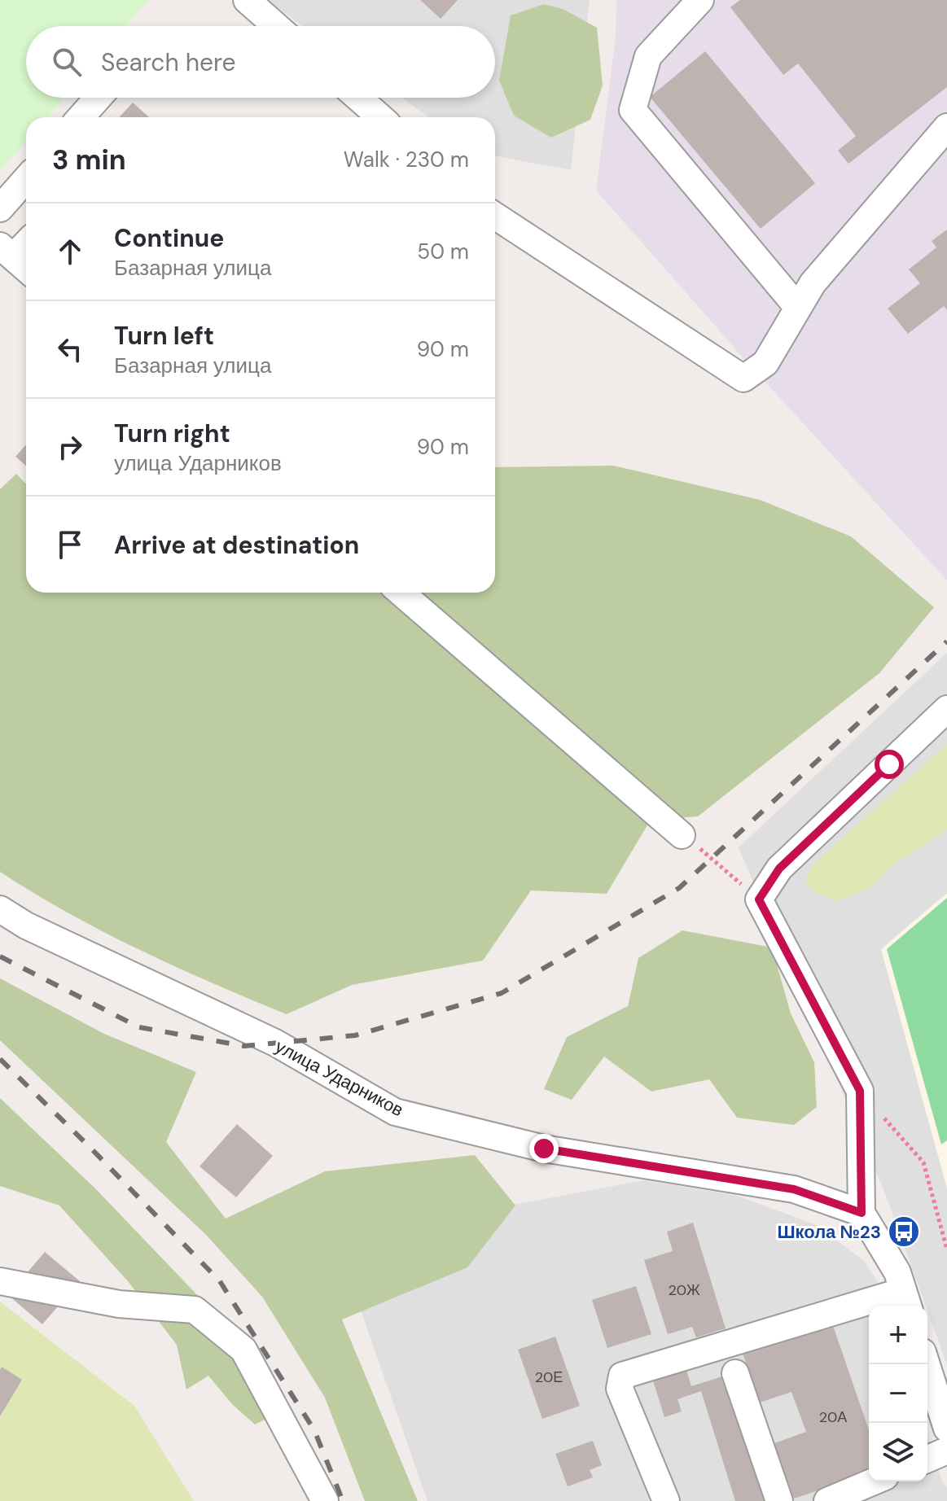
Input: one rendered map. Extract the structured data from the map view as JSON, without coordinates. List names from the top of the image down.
{
  "streets": {
    "street": ["улица Ударников"]
  },
  "places": {
    "bus stop": ["Школа №23"]
  },
  "house_numbers": ["20Ж", "20Е", "20А"],
  "page": {
    "search": "Search here",
    "heading": ["3 min", "Walk · 230 m"],
    "list": [
      ["Continue", "Базарная улица", "50 m"],
      ["Turn left", "Базарная улица", "90 m"],
      ["Turn right", "улица Ударников", "90 m"],
      "Arrive at destination"
    ],
    "map_buttons": ["+", "−"]
  }
}
